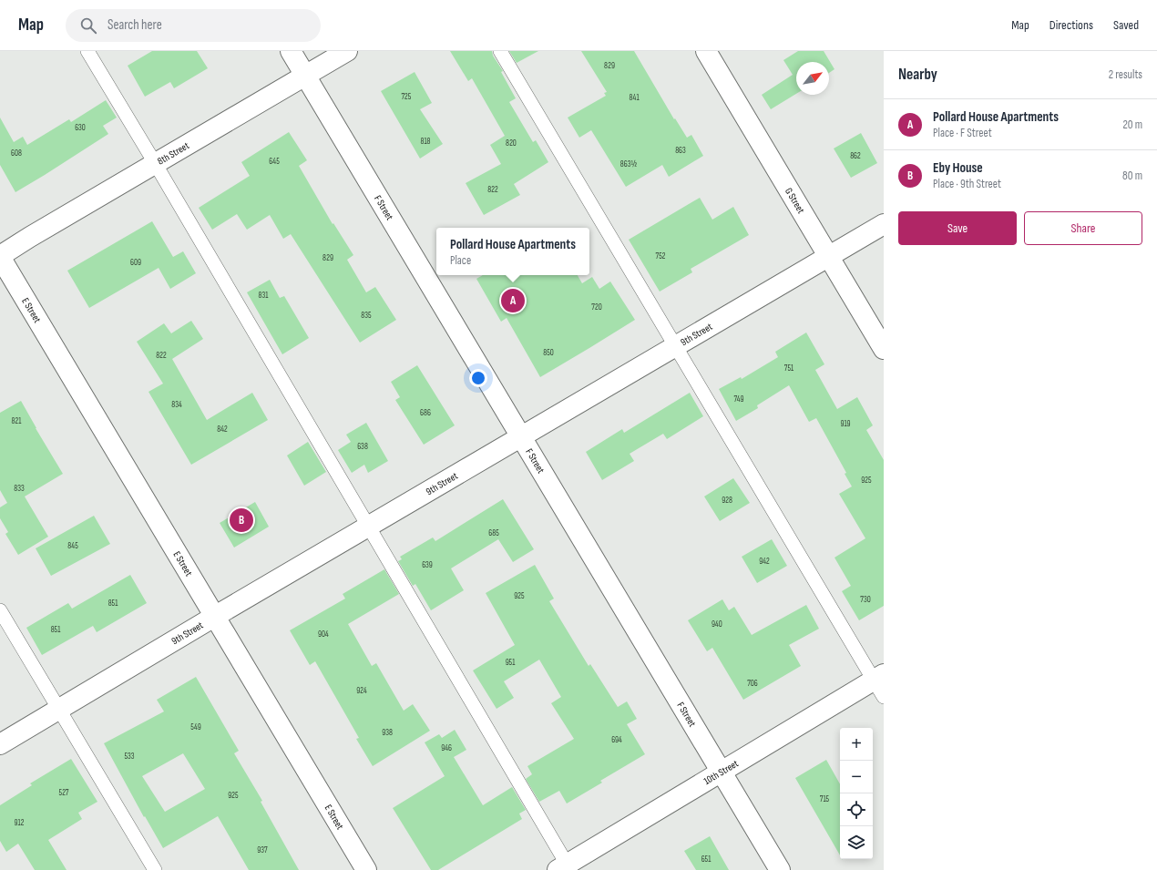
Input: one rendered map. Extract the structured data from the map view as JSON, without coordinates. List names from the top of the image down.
{
  "streets": {
    "street": [
      "8th Street",
      "G Street",
      "F Street",
      "E Street",
      "9th Street",
      "10th Street"
    ]
  },
  "crossings": [
    ["8th Street", "F Street"],
    ["8th Street", "E Street"],
    ["G Street", "9th Street"],
    ["F Street", "9th Street"],
    ["F Street", "10th Street"],
    ["E Street", "9th Street"]
  ],
  "house_numbers": [
    "829",
    "725",
    "841",
    "630",
    "818",
    "820",
    "863",
    "608",
    "862",
    "645",
    "863½",
    "822",
    "752",
    "829",
    "609",
    "831",
    "720",
    "835",
    "850",
    "822",
    "751",
    "749",
    "834",
    "686",
    "821",
    "919",
    "842",
    "638",
    "925",
    "833",
    "928",
    "685",
    "845",
    "942",
    "639",
    "925",
    "730",
    "851",
    "940",
    "851",
    "904",
    "951",
    "706",
    "924",
    "549",
    "938",
    "694",
    "946",
    "533",
    "527",
    "925",
    "715",
    "912",
    "937",
    "651"
  ],
  "north": "top right",
  "page": {
    "header": "Map",
    "search": "Search here",
    "nav": ["Map", "Directions", "Saved"],
    "heading": ["Nearby", "2 results"],
    "list": [
      {
        "mark": "A",
        "name": "Pollard House Apartments",
        "note": "Place · F Street",
        "value": "20 m"
      },
      {
        "mark": "B",
        "name": "Eby House",
        "note": "Place · 9th Street",
        "value": "80 m"
      }
    ],
    "buttons": ["Save", "Share"],
    "popup": ["Pollard House Apartments", "Place"],
    "pins": ["A", "B"],
    "map_buttons": ["+", "−"]
  }
}
